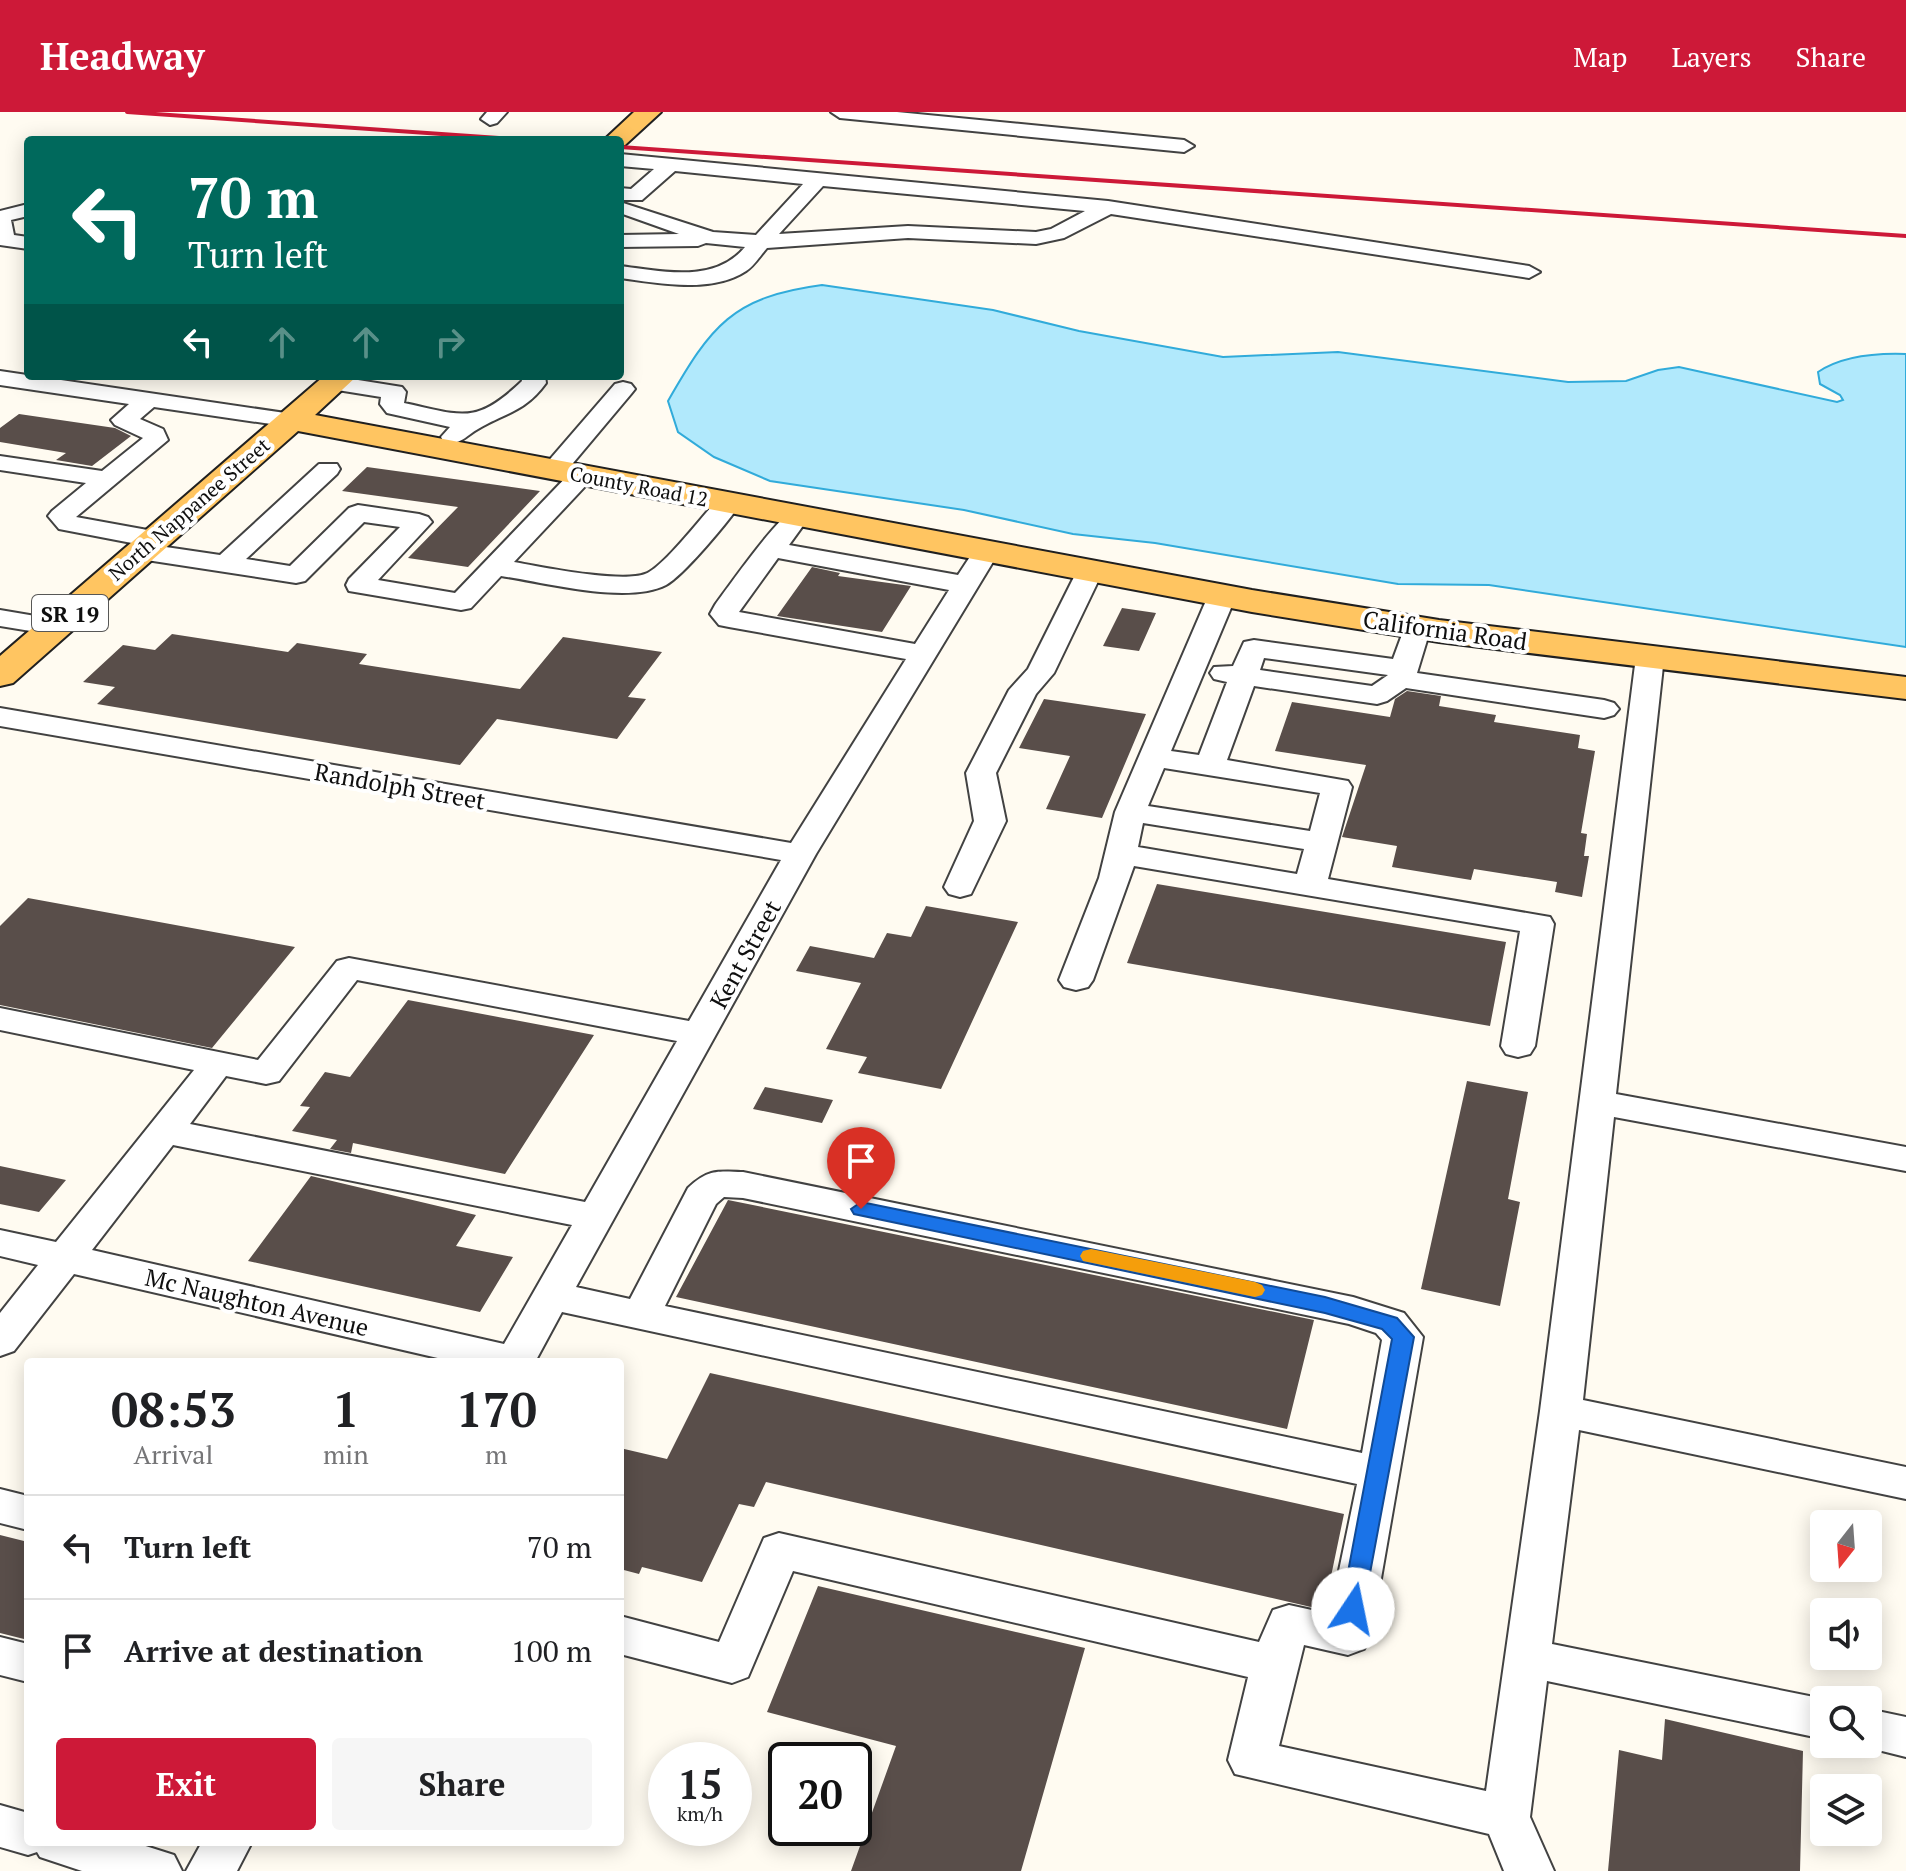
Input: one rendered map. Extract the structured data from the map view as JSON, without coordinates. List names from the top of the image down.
{
  "streets": {
    "main road": [
      "County Road 12",
      "North Nappanee Street",
      "SR 19",
      "California Road"
    ],
    "street": ["Randolph Street", "Kent Street", "Mc Naughton Avenue"]
  },
  "crossings": [
    ["County Road 12", "North Nappanee Street"],
    ["County Road 12", "California Road"],
    ["County Road 12", "Kent Street"],
    ["California Road", "Kent Street"],
    ["Randolph Street", "Kent Street"]
  ],
  "north": "bottom",
  "page": {
    "header": "Headway",
    "nav": ["Map", "Layers", "Share"],
    "turn": ["70 m", "Turn left"],
    "eta": [
      "08:53",
      "Arrival",
      "1",
      "min",
      "170",
      "m"
    ],
    "list": [
      {
        "name": "Turn left",
        "value": "70 m"
      },
      {
        "name": "Arrive at destination",
        "value": "100 m"
      }
    ],
    "buttons": ["Exit", "Share"],
    "speed": "15 km/h",
    "limit": "20"
  }
}
